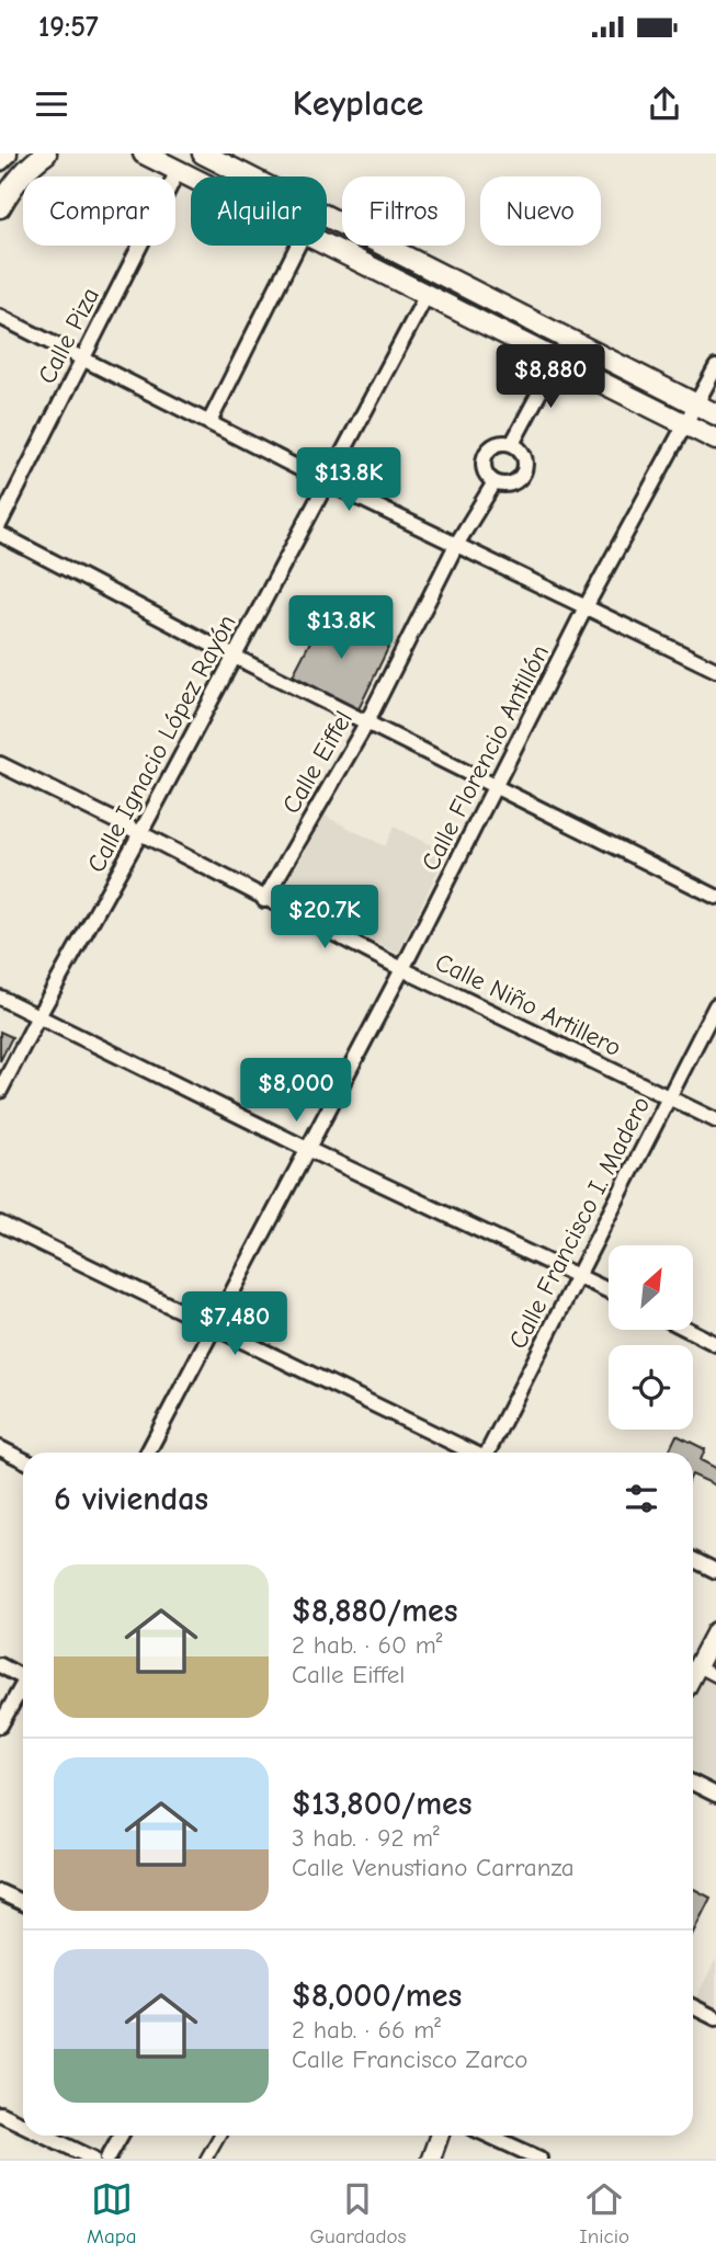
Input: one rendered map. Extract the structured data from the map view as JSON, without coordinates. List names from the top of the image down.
{
  "streets": {
    "street": [
      "Calle Piza",
      "Calle Ignacio López Rayón",
      "Calle Florencio Antillón",
      "Calle Eiffel",
      "Calle Niño Artillero",
      "Calle Francisco I. Madero"
    ]
  },
  "crossings": [
    ["Calle Ignacio López Rayón", "Calle Niño Artillero"],
    ["Calle Florencio Antillón", "Calle Niño Artillero"],
    ["Calle Eiffel", "Calle Niño Artillero"],
    ["Calle Niño Artillero", "Calle Francisco I. Madero"]
  ],
  "north": "top right",
  "page": {
    "status": "19:57",
    "header": "Keyplace",
    "chip": [
      "Comprar",
      "Alquilar",
      "Filtros",
      "Nuevo"
    ],
    "price": [
      "$8,880",
      "$13.8K",
      "$13.8K",
      "$20.7K",
      "$8,000",
      "$7,480"
    ],
    "heading": "6 viviendas",
    "list": [
      {
        "name": "$8,880/mes",
        "note": "2 hab. · 60 m² · Calle Eiffel"
      },
      {
        "name": "$13,800/mes",
        "note": "3 hab. · 92 m² · Calle Venustiano Carranza"
      },
      {
        "name": "$8,000/mes",
        "note": "2 hab. · 66 m² · Calle Francisco Zarco"
      }
    ],
    "tabs": ["Mapa", "Guardados", "Inicio"]
  }
}
